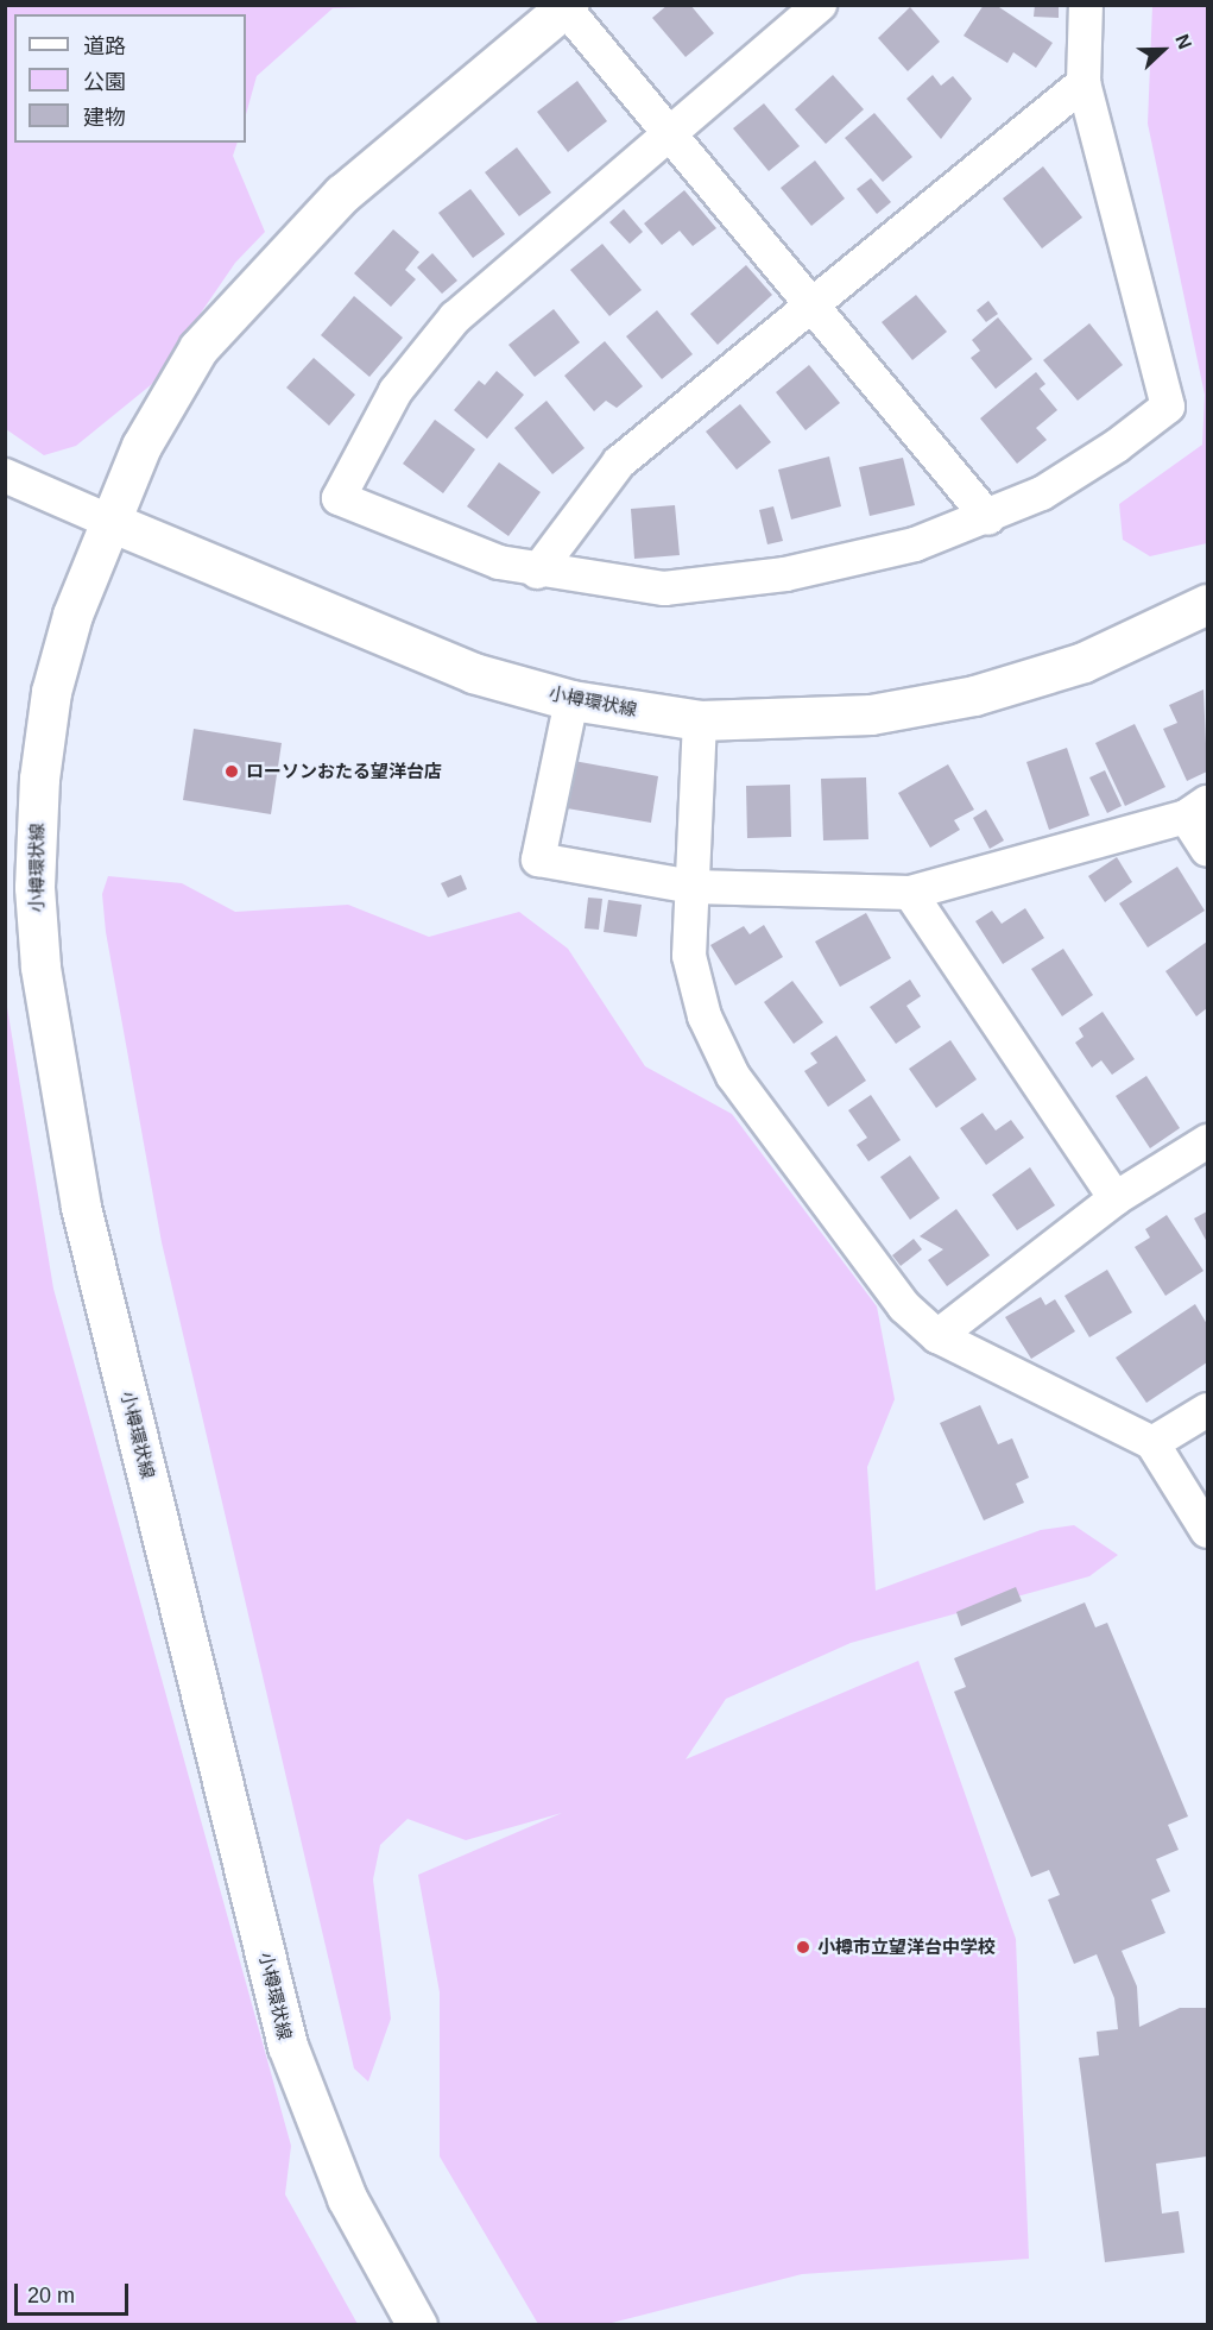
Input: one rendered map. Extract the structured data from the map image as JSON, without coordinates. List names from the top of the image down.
{
  "streets": {
    "main road": ["小樽環状線"]
  },
  "places": ["ローソンおたる望洋台店", "小樽市立望洋台中学校"],
  "legend": ["道路", "公園", "建物"],
  "scale_bar": "20 m",
  "north": "right"
}
